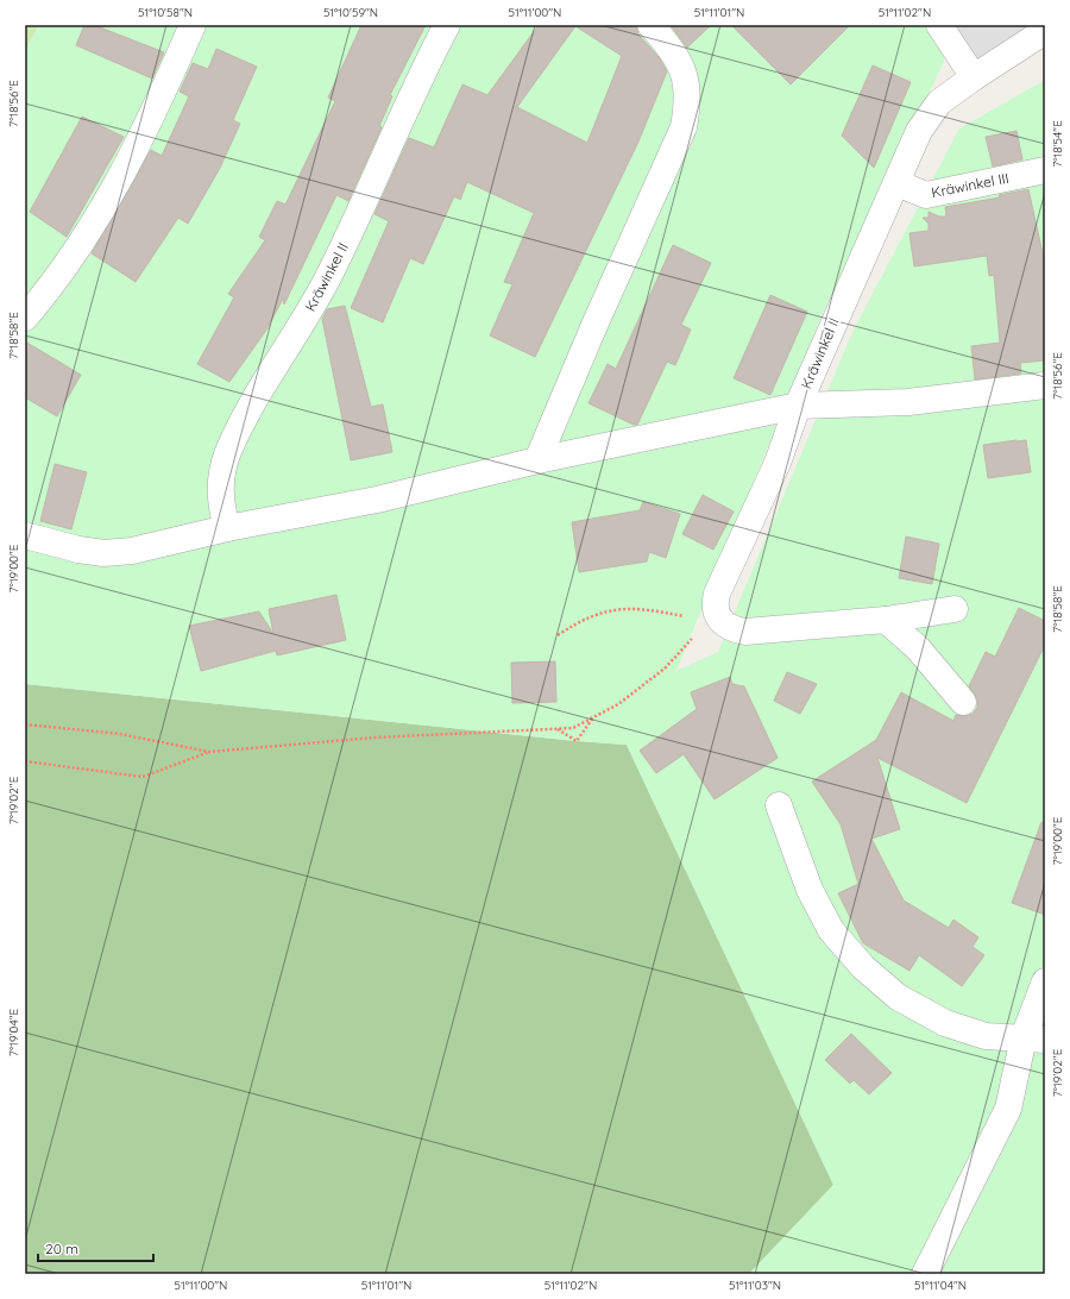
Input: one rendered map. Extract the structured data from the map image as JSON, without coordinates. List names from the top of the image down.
{
  "streets": {
    "lane": ["Kräwinkel III", "Kräwinkel II"]
  },
  "crossings": [
    ["Kräwinkel III", "Kräwinkel II"]
  ],
  "scale_bar": "20 m",
  "coordinates": [
    "51°10'58\"N",
    "51°10'59\"N",
    "51°11'00\"N",
    "51°11'01\"N",
    "51°11'02\"N",
    "7°18'56\"E",
    "7°18'54\"E",
    "7°18'58\"E",
    "7°19'00\"E",
    "7°19'02\"E",
    "7°19'04\"E",
    "51°11'03\"N",
    "51°11'04\"N"
  ]
}
